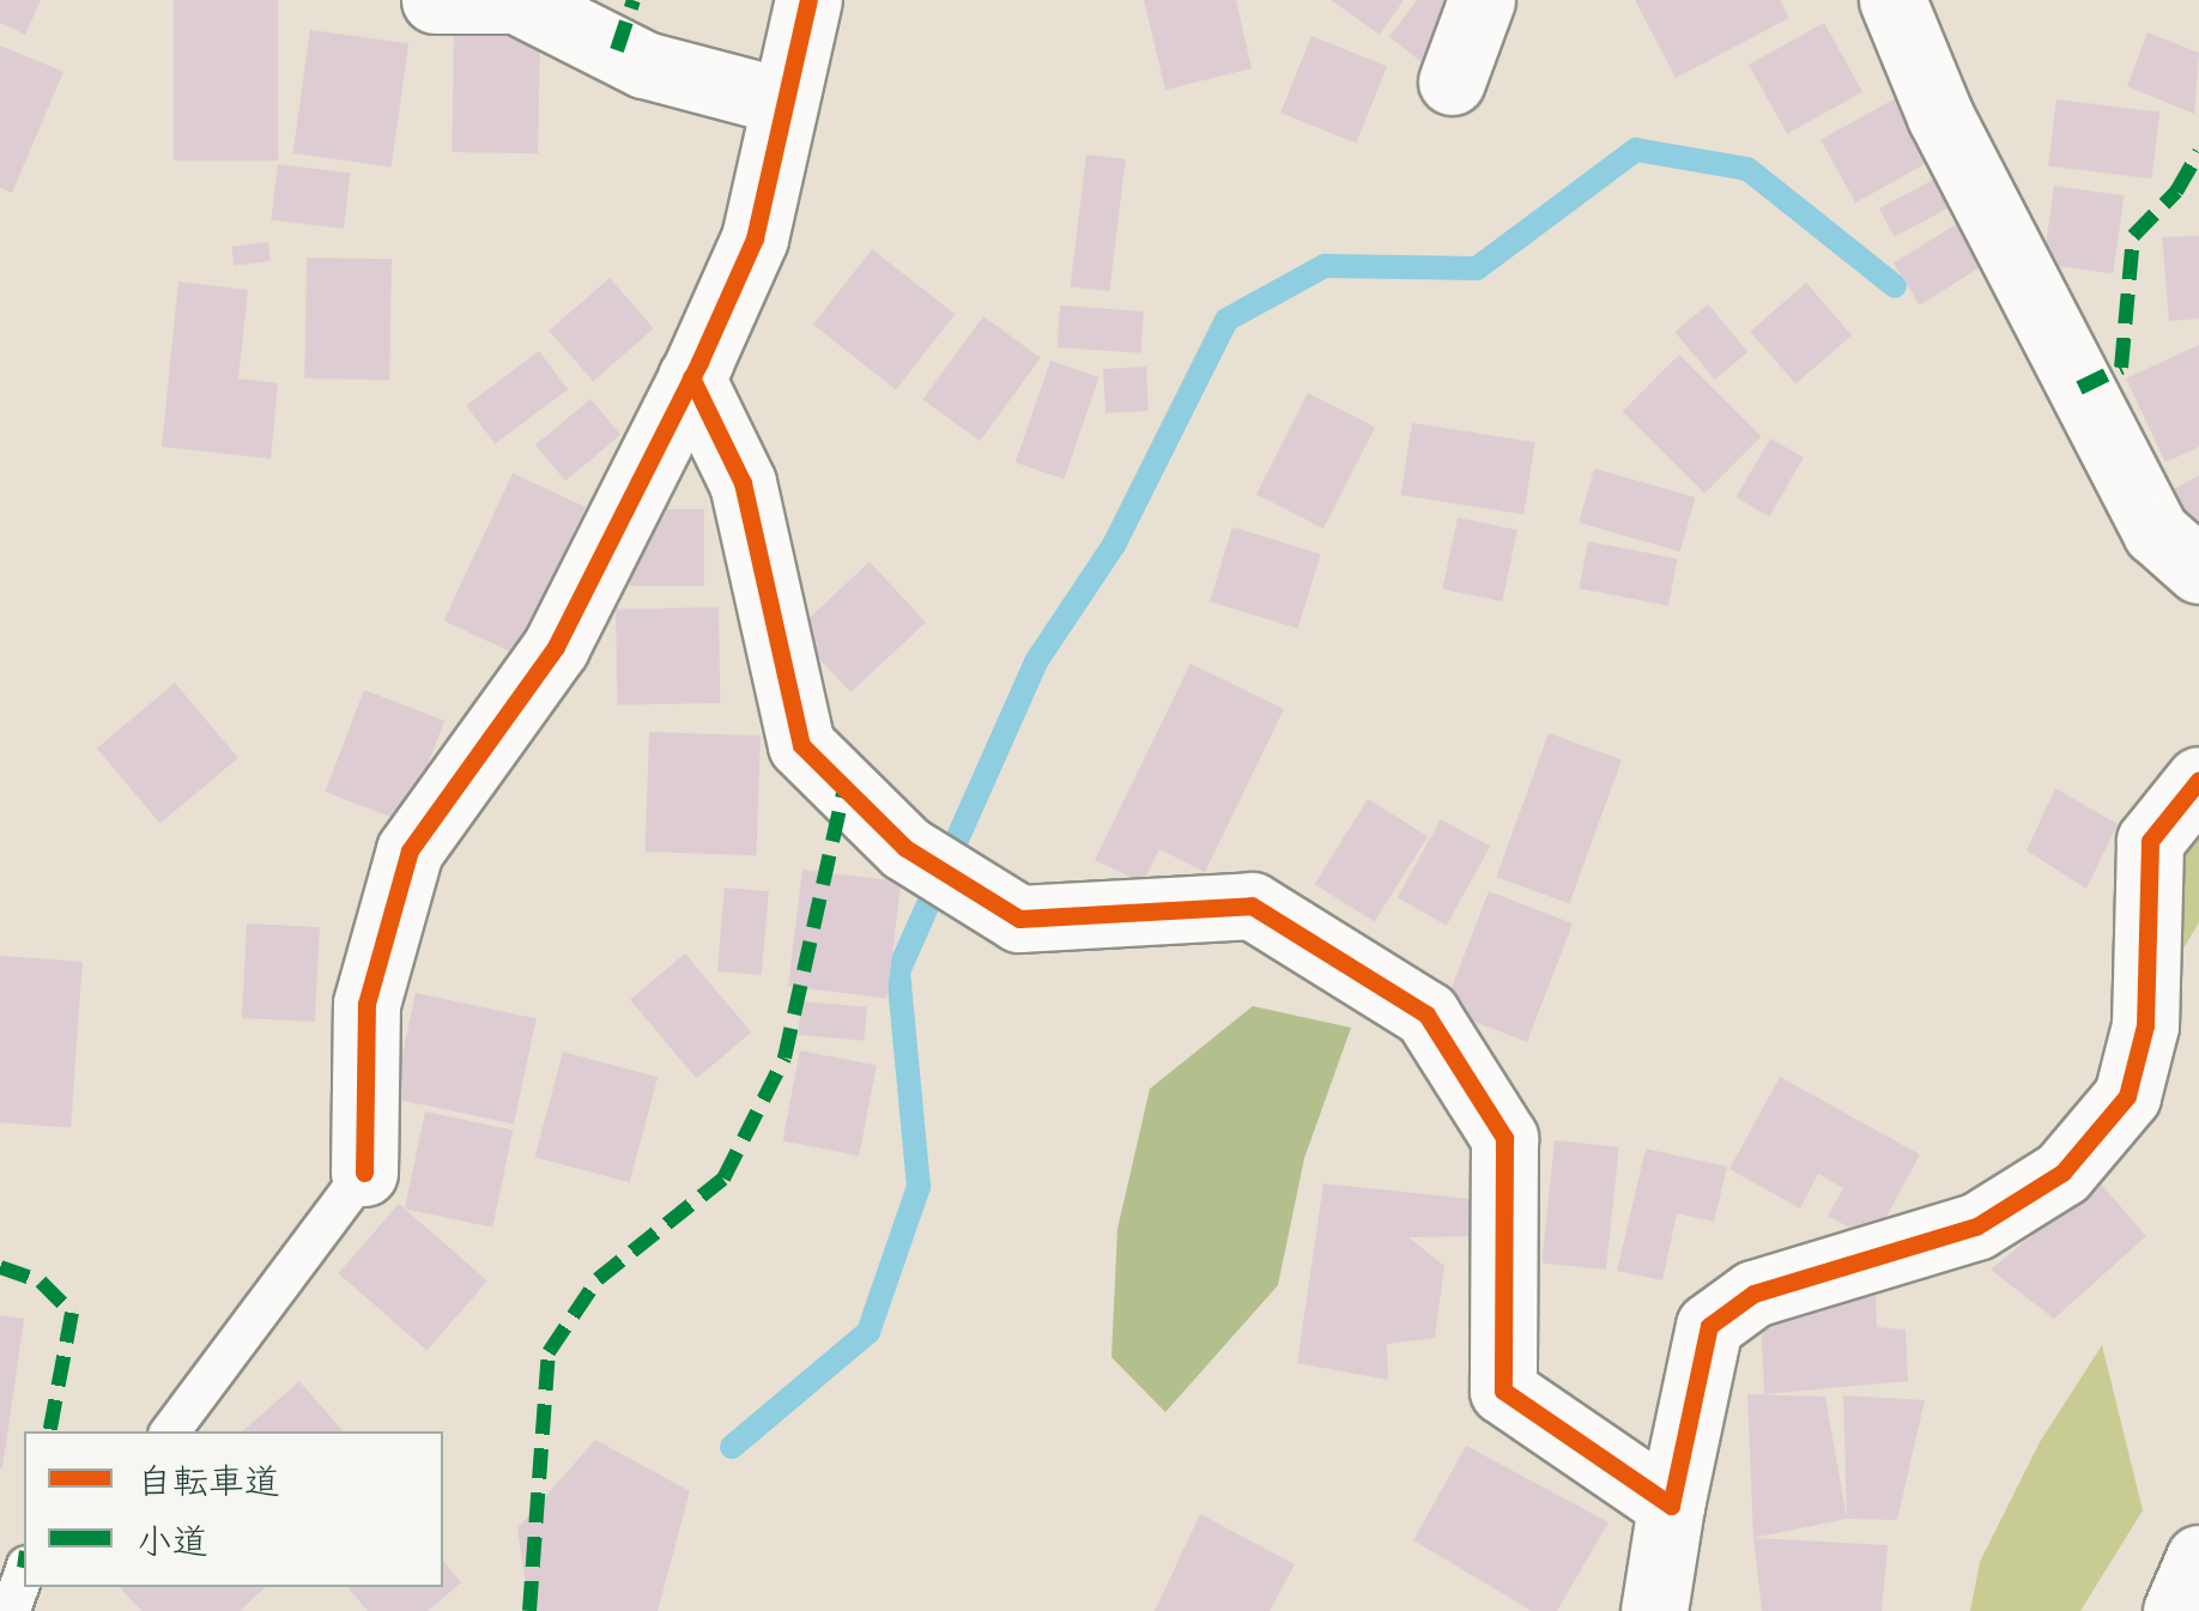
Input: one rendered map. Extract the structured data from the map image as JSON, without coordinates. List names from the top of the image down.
{
  "legend": ["自転車道", "小道"]
}
